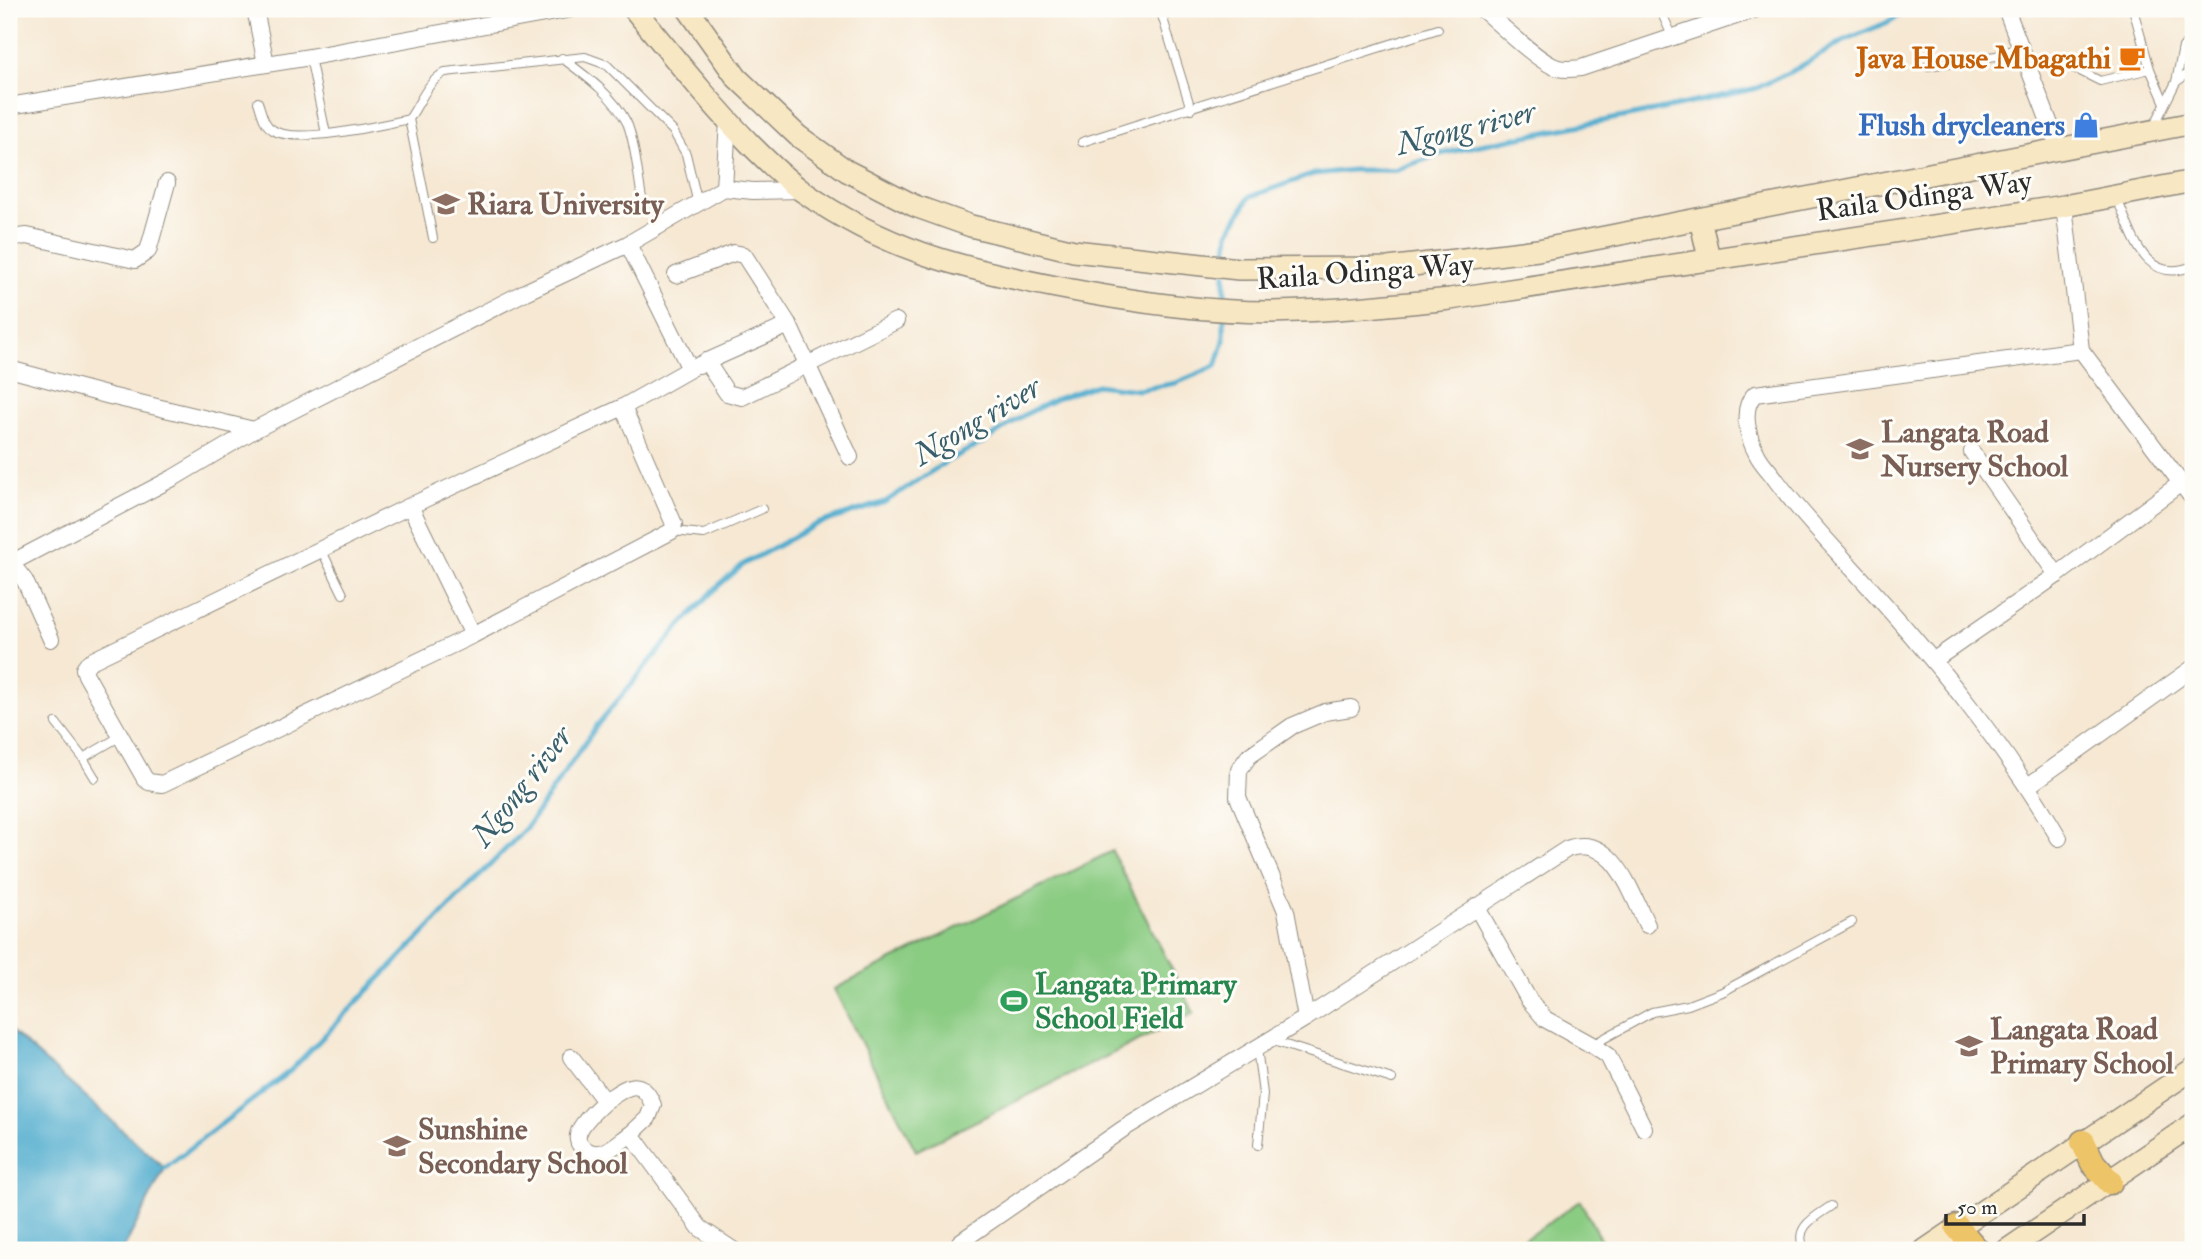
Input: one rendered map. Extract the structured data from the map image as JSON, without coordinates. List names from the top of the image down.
{
  "streets": {
    "main road": ["Raila Odinga Way"]
  },
  "water": ["Ngong river"],
  "places": {
    "cafe": ["Java House Mbagathi"],
    "shop": ["Flush drycleaners"],
    "school or university": [
      "Riara University",
      "Langata Road Nursery School",
      "Langata Road Primary School",
      "Sunshine Secondary School"
    ],
    "sports": ["Langata Primary School Field"]
  },
  "scale_bar": "50 m"
}
